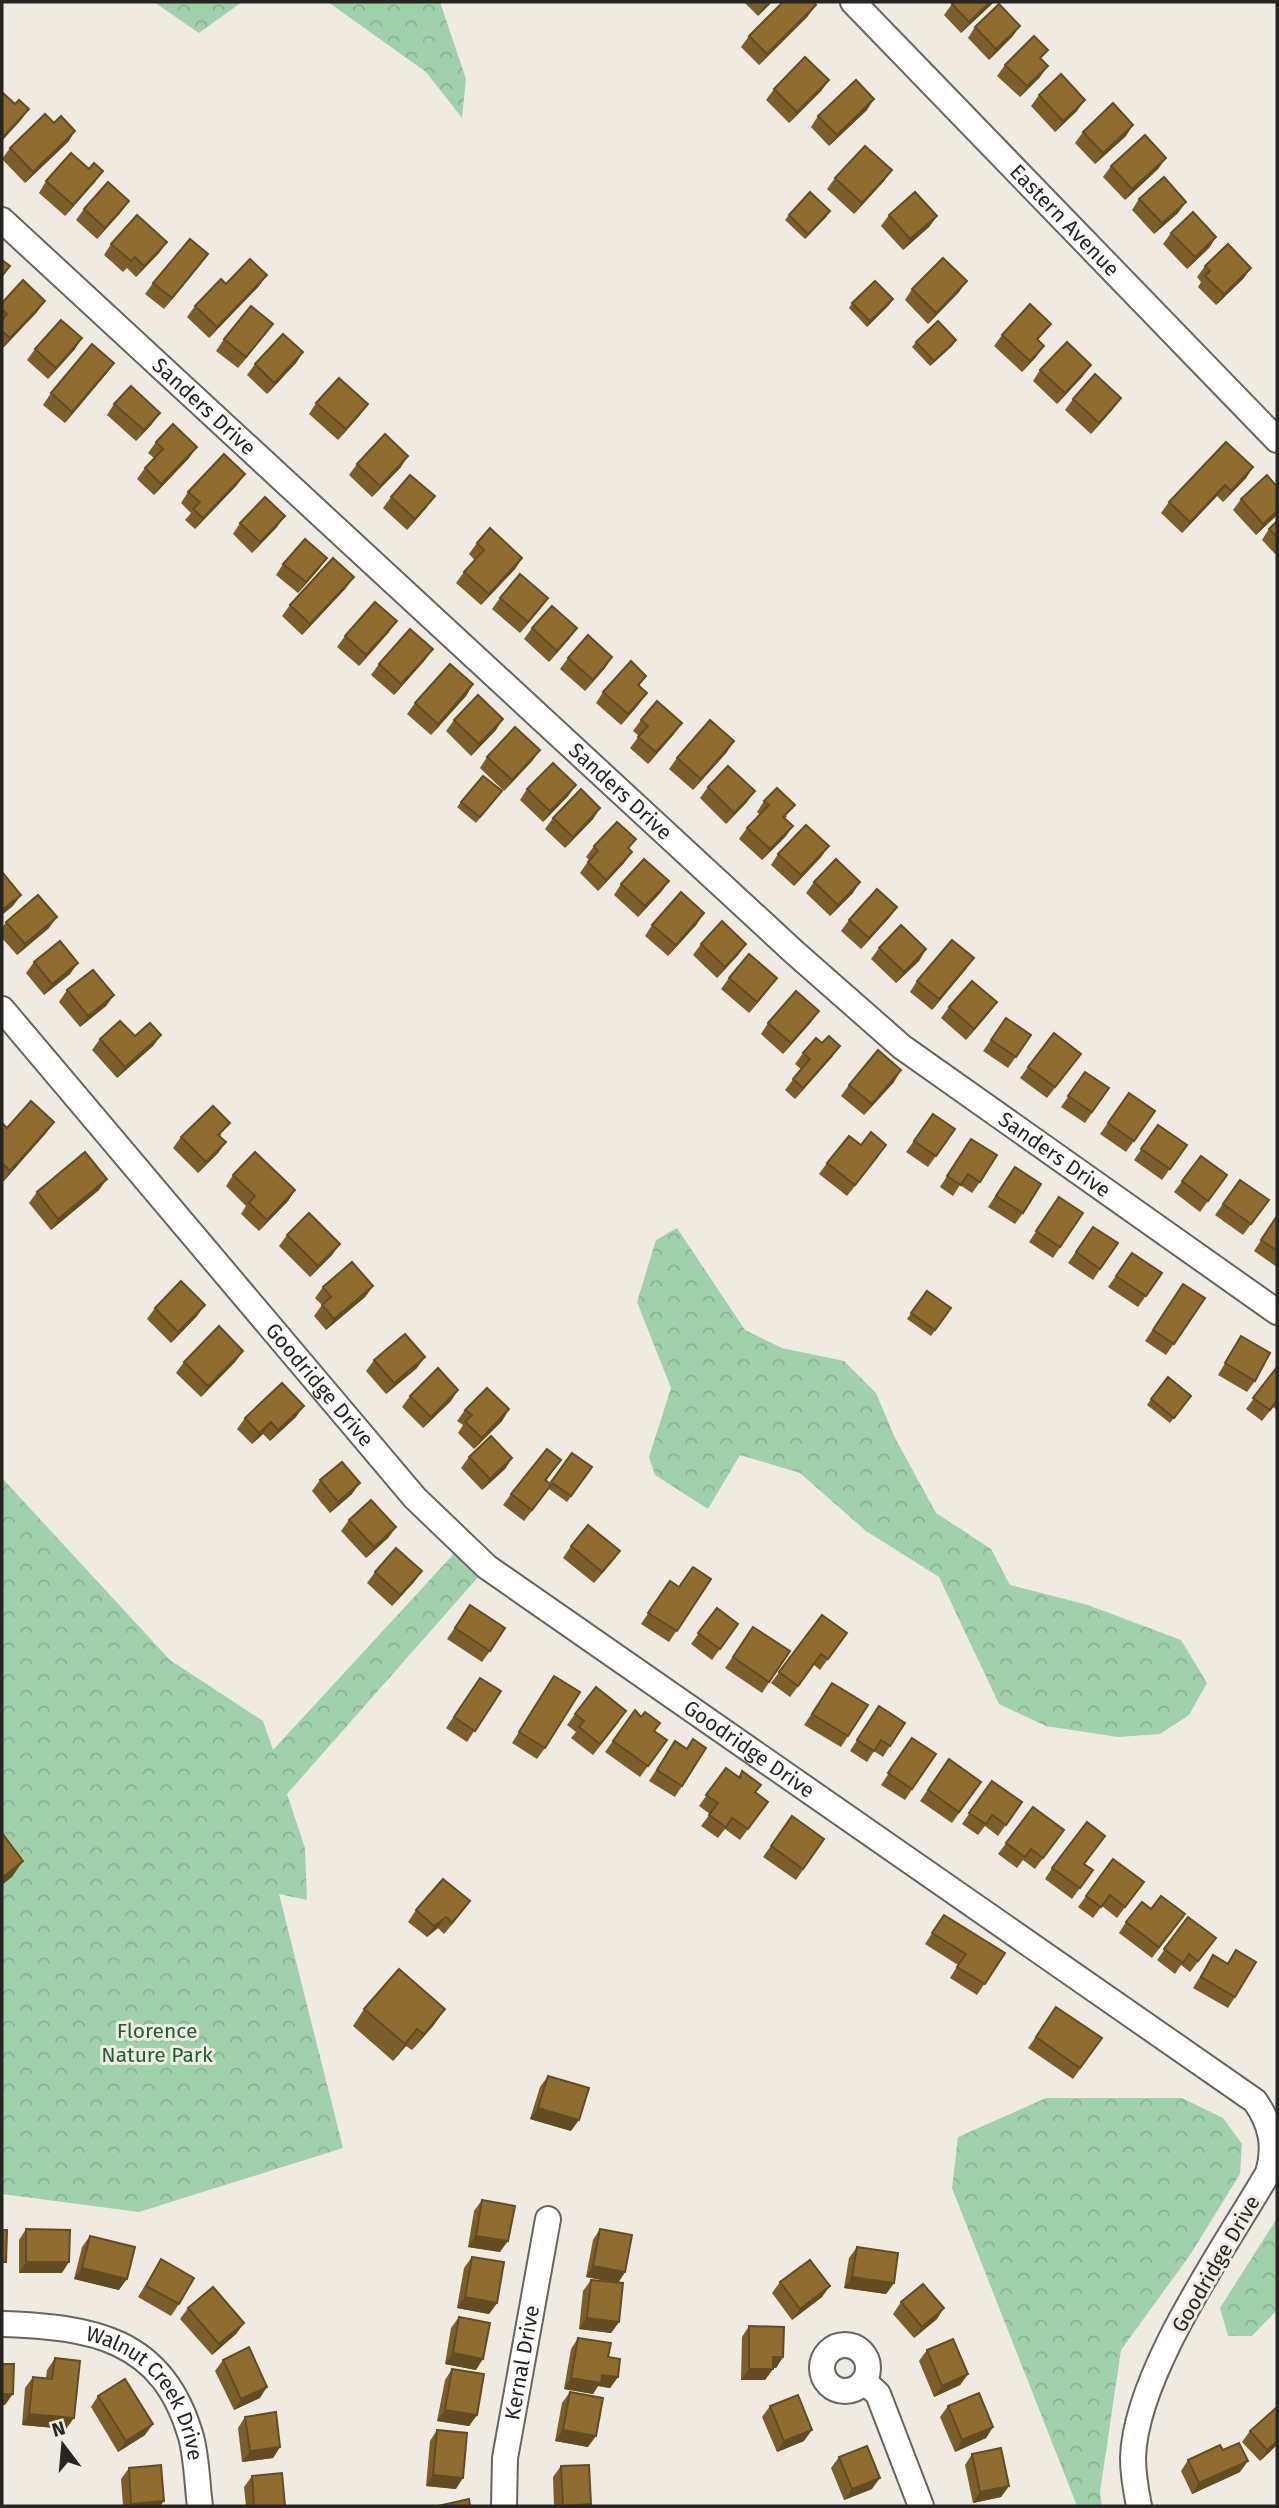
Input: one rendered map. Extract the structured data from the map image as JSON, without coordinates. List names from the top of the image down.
{
  "streets": {
    "street": [
      "Eastern Avenue",
      "Sanders Drive",
      "Goodridge Drive",
      "Kernal Drive",
      "Walnut Creek Drive"
    ]
  },
  "parks": ["Florence Nature Park"],
  "north": "top"
}
